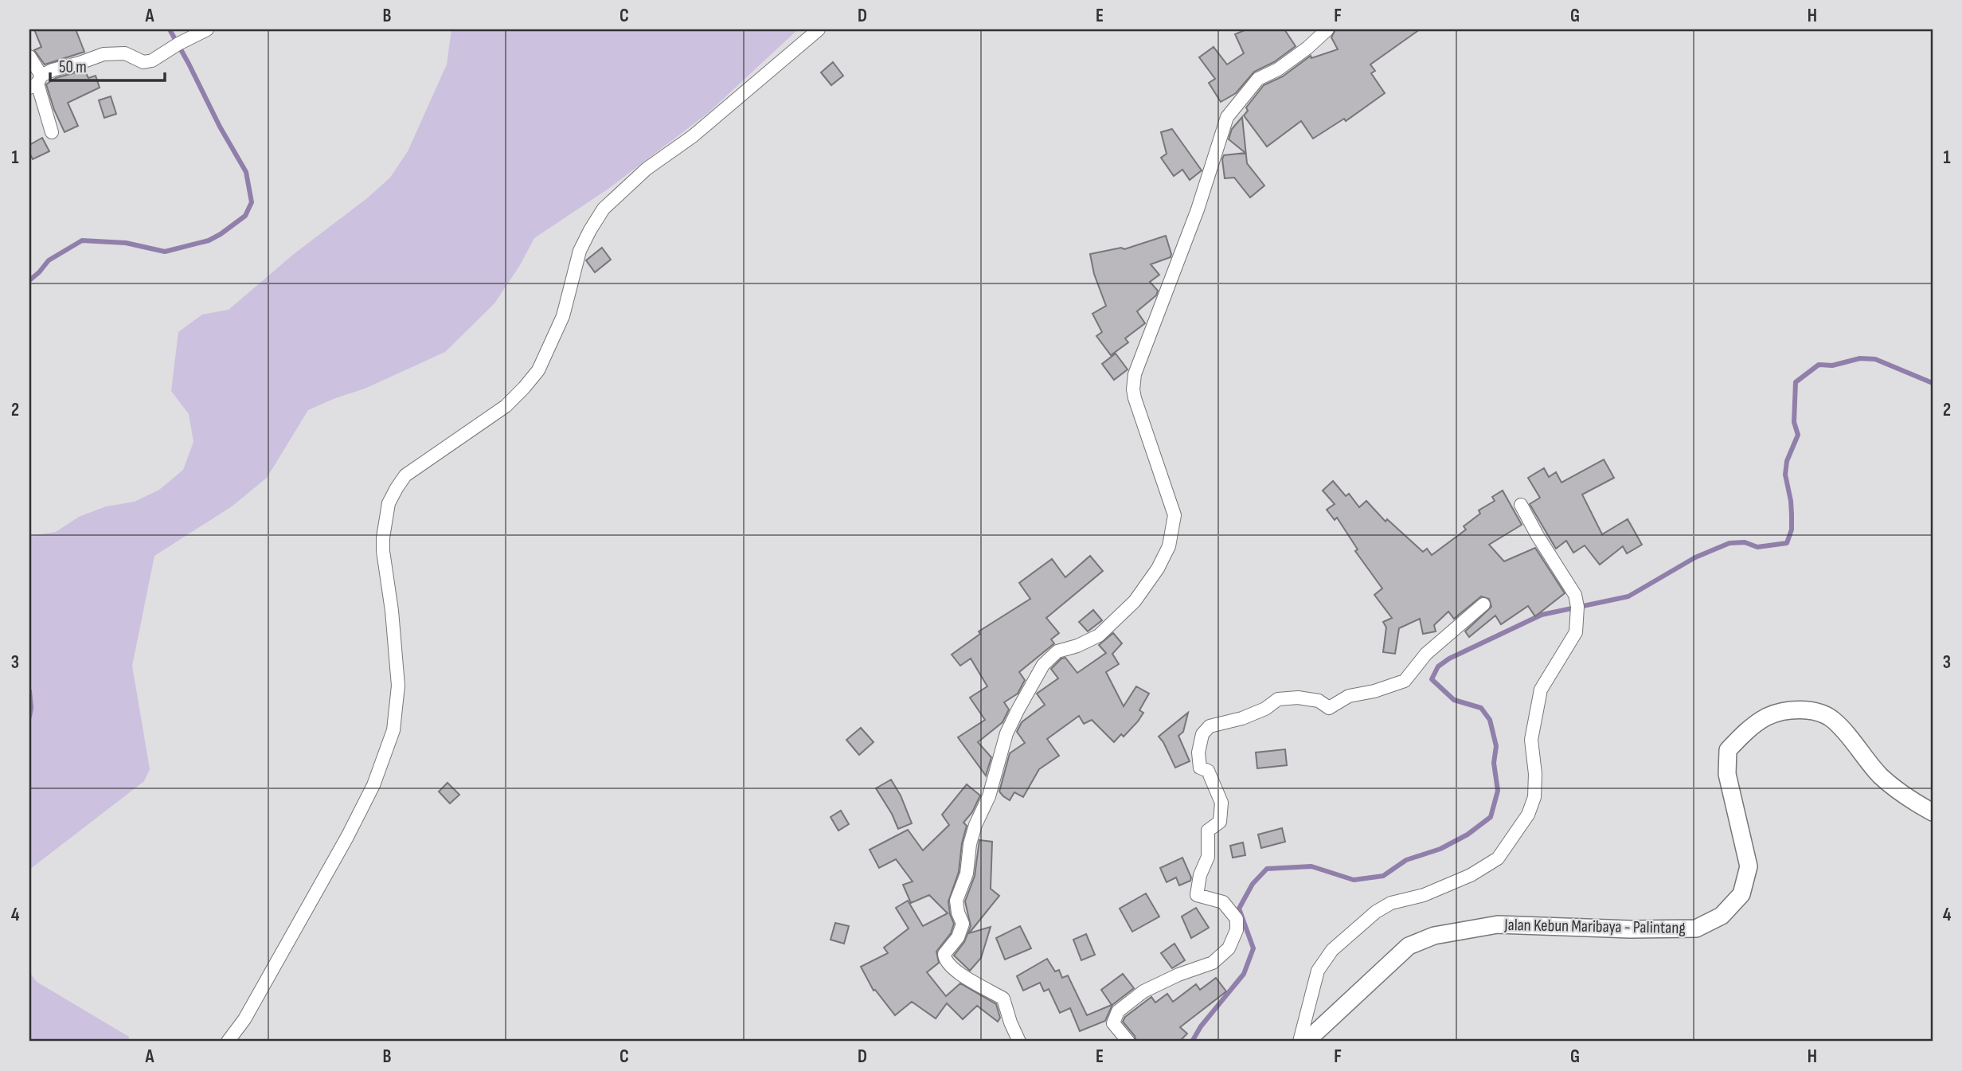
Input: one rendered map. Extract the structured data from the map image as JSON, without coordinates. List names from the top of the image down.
{
  "streets": {
    "street": ["Jalan Kebun Maribaya - Palintang"]
  },
  "scale_bar": "50 m",
  "grid": {
    "columns": [
      "A",
      "B",
      "C",
      "D",
      "E",
      "F",
      "G",
      "H"
    ],
    "rows": [
      "1",
      "2",
      "3",
      "4"
    ]
  }
}
